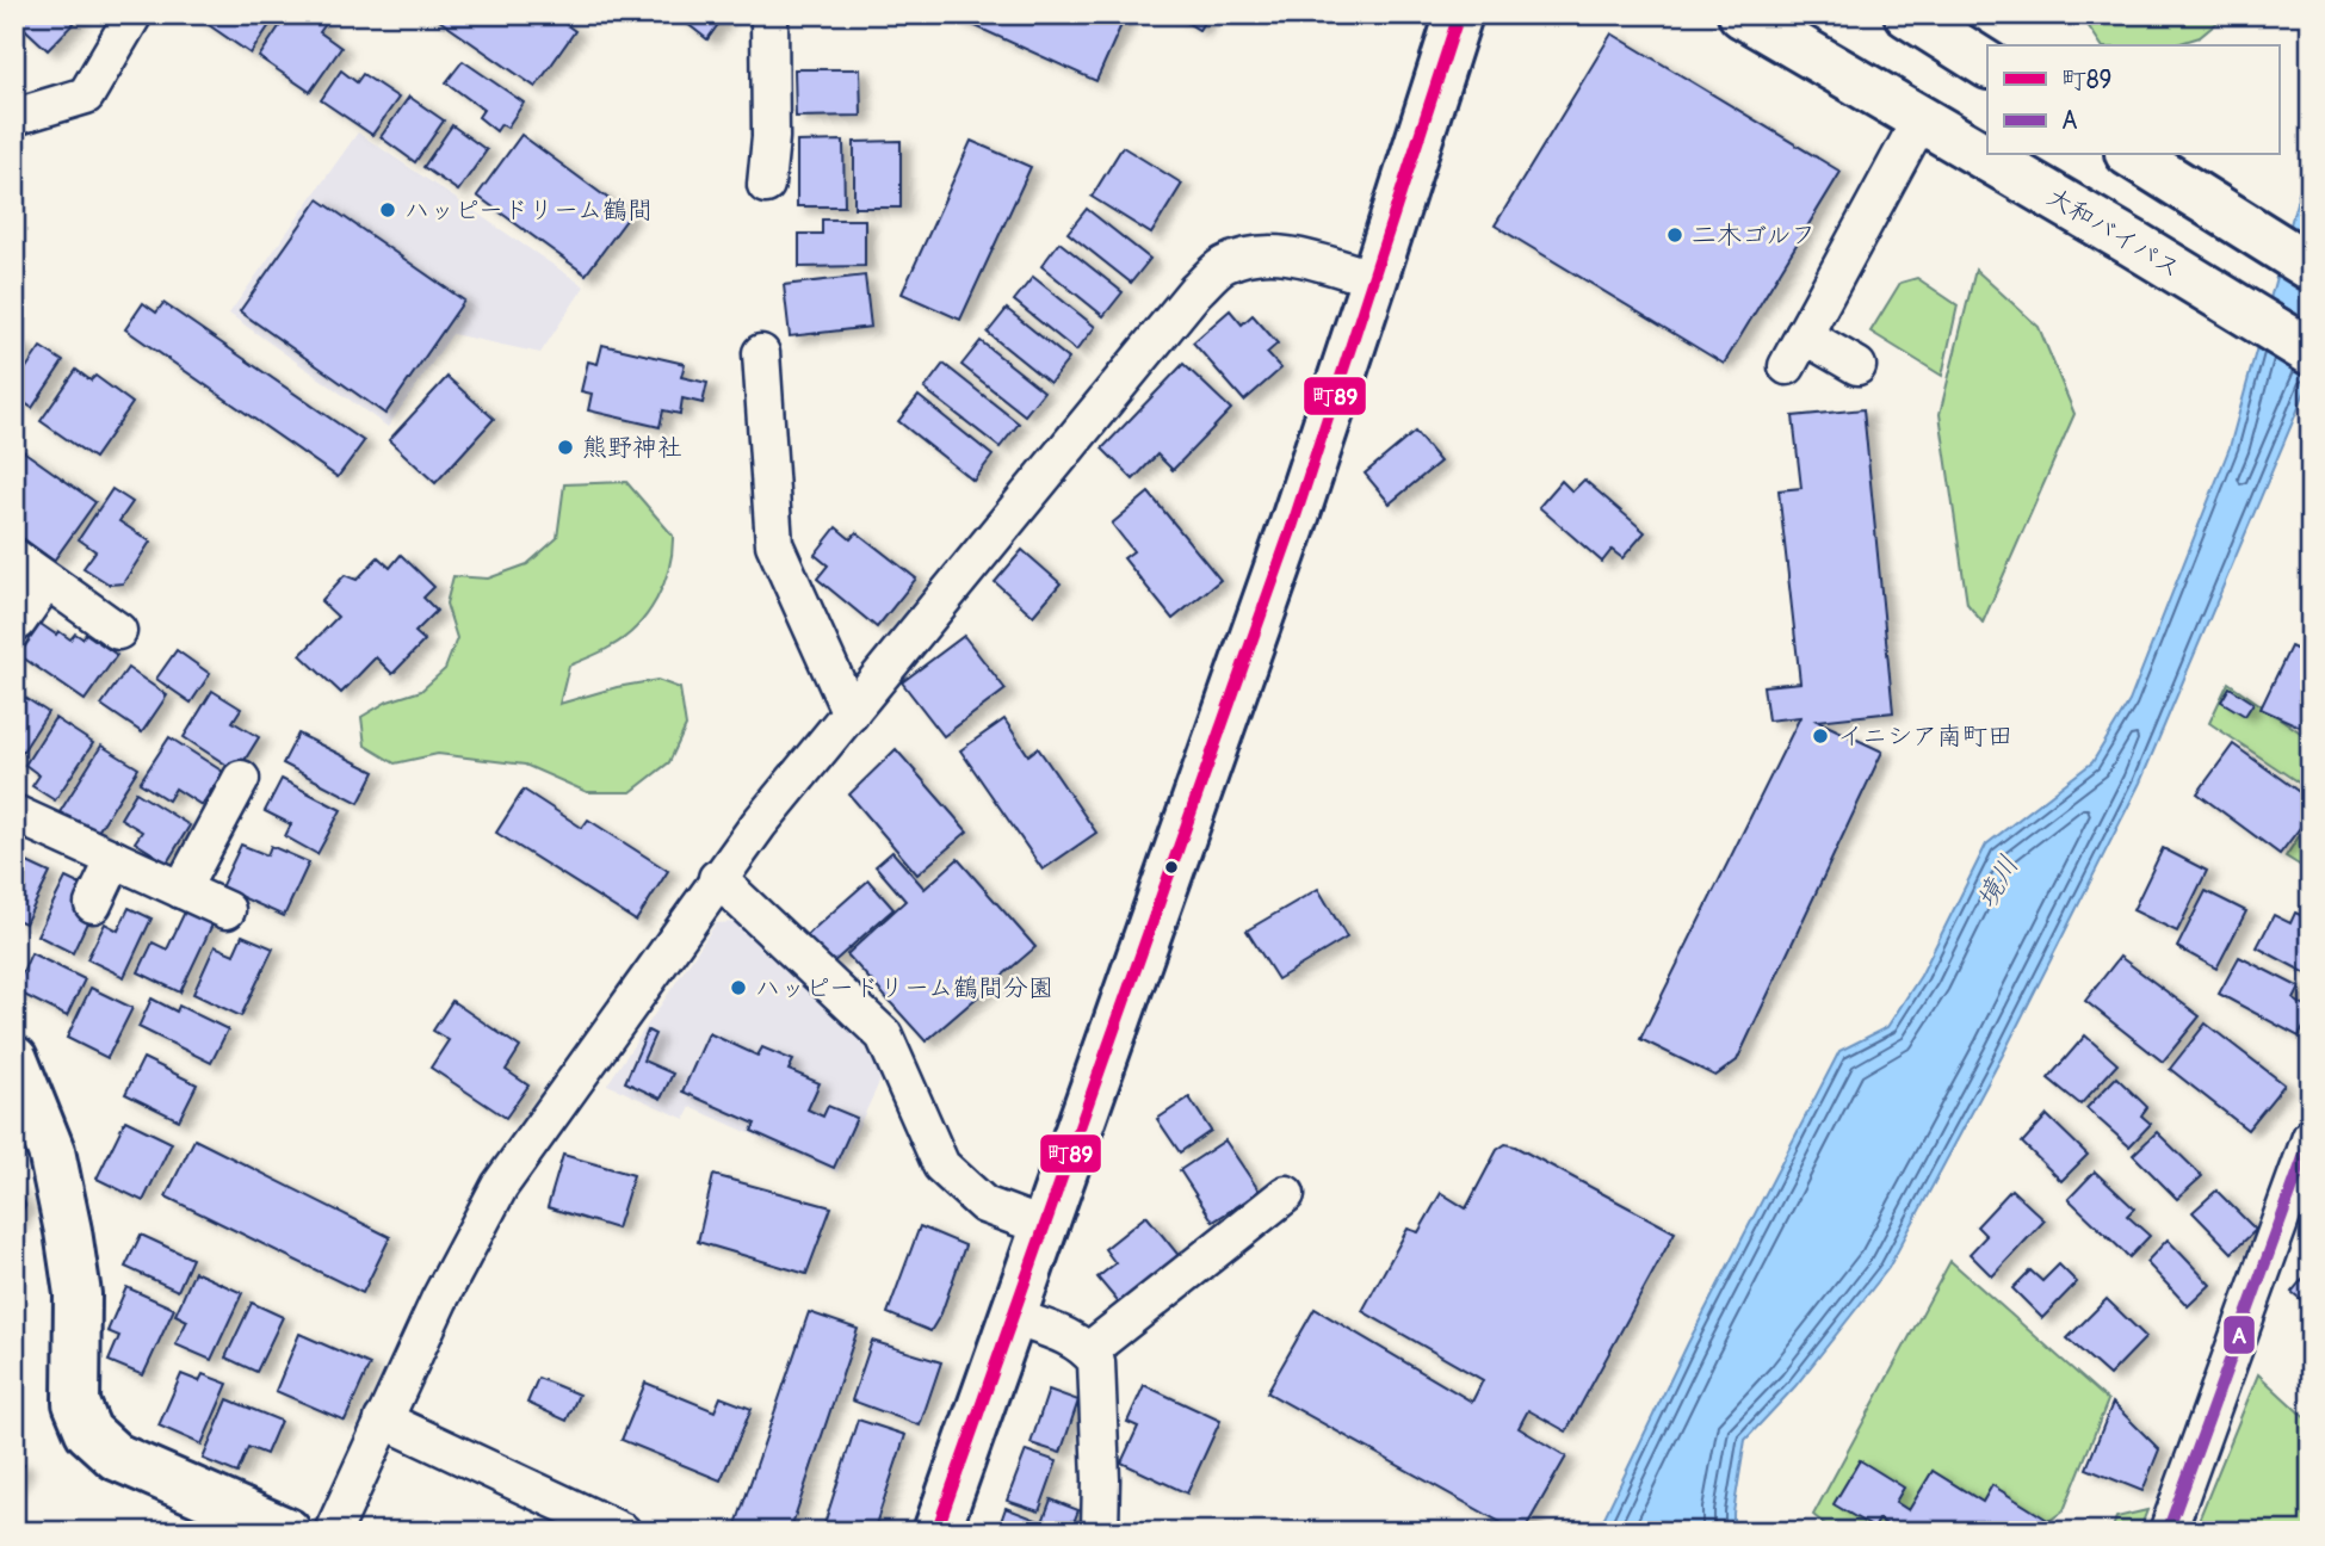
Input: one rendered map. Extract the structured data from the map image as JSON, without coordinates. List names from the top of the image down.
{
  "streets": {
    "main road": ["大和バイパス"]
  },
  "water": ["境川"],
  "places": [
    "ハッピードリーム鶴間",
    "二木ゴルフ",
    "熊野神社",
    "イニシア南町田",
    "ハッピードリーム鶴間分園"
  ],
  "lines": ["transit line 町89", "transit line A"],
  "legend": ["町89", "A"]
}
